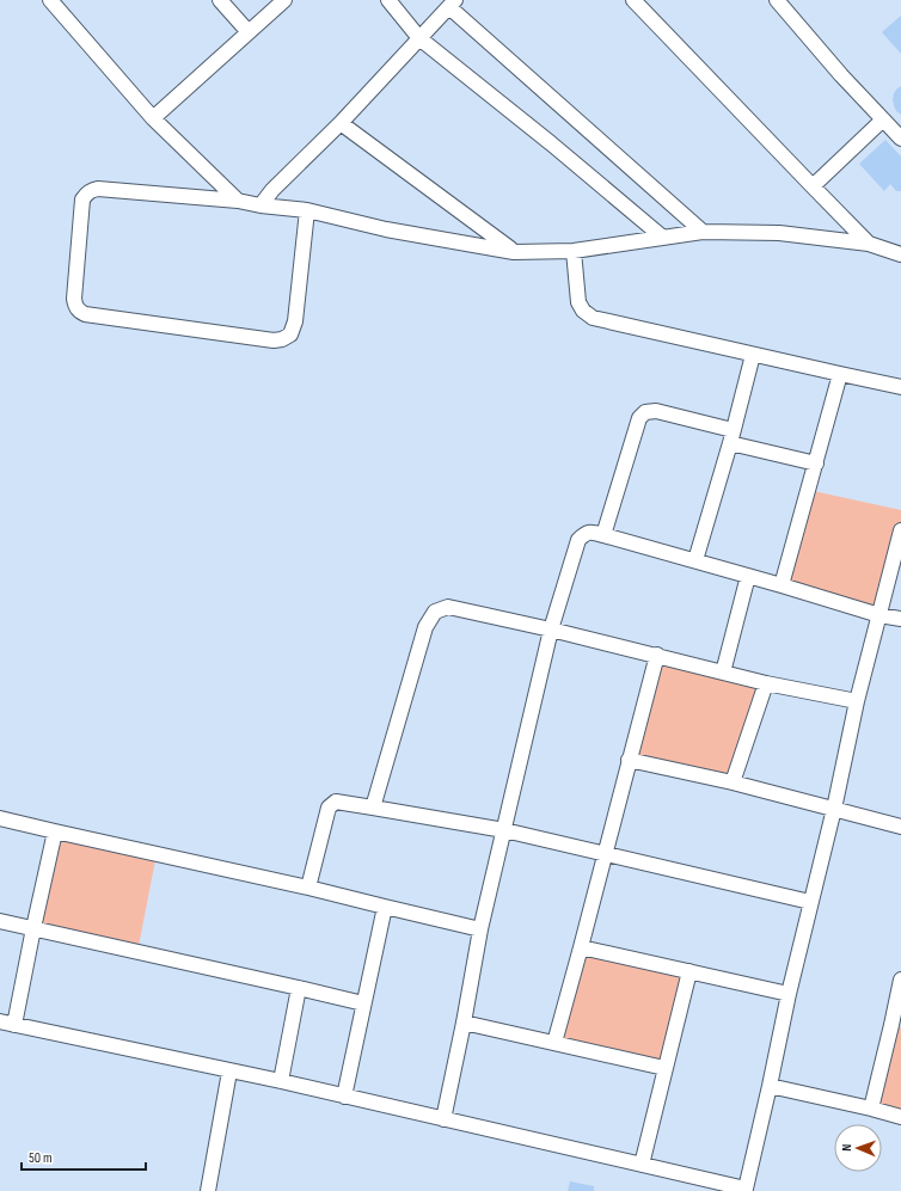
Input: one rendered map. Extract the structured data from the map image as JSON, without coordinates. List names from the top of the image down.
{
  "scale_bar": "50 m",
  "north": "left"
}
